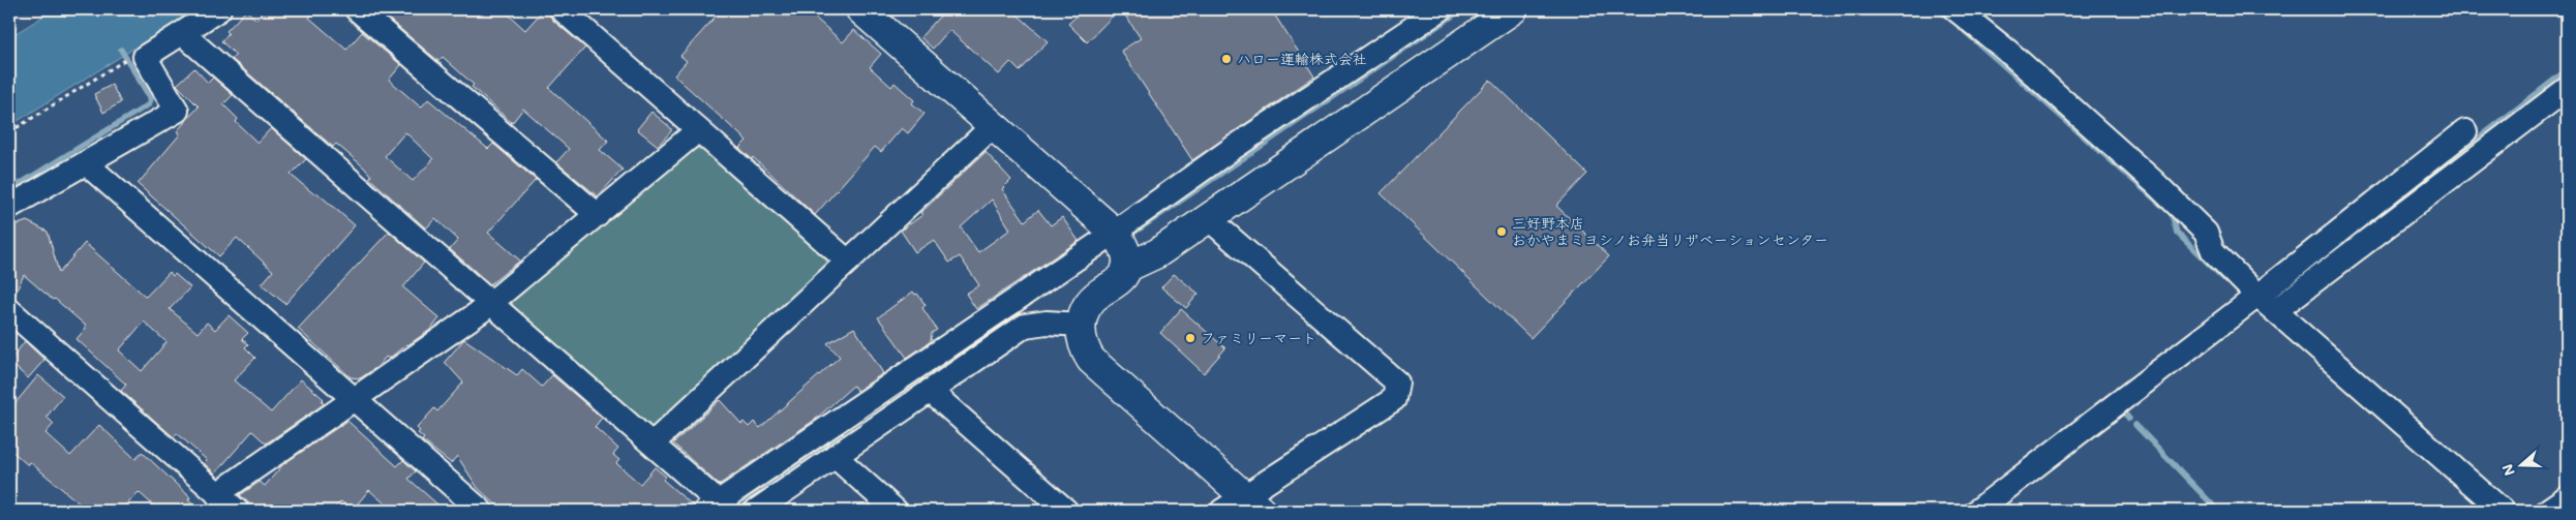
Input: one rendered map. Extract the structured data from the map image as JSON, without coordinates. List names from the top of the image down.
{
  "places": ["ハロー運輸株式会社", "三好野本店 おかやまミヨシノお弁当リザベーションセンター", "ファミリーマート"],
  "north": "left"
}
